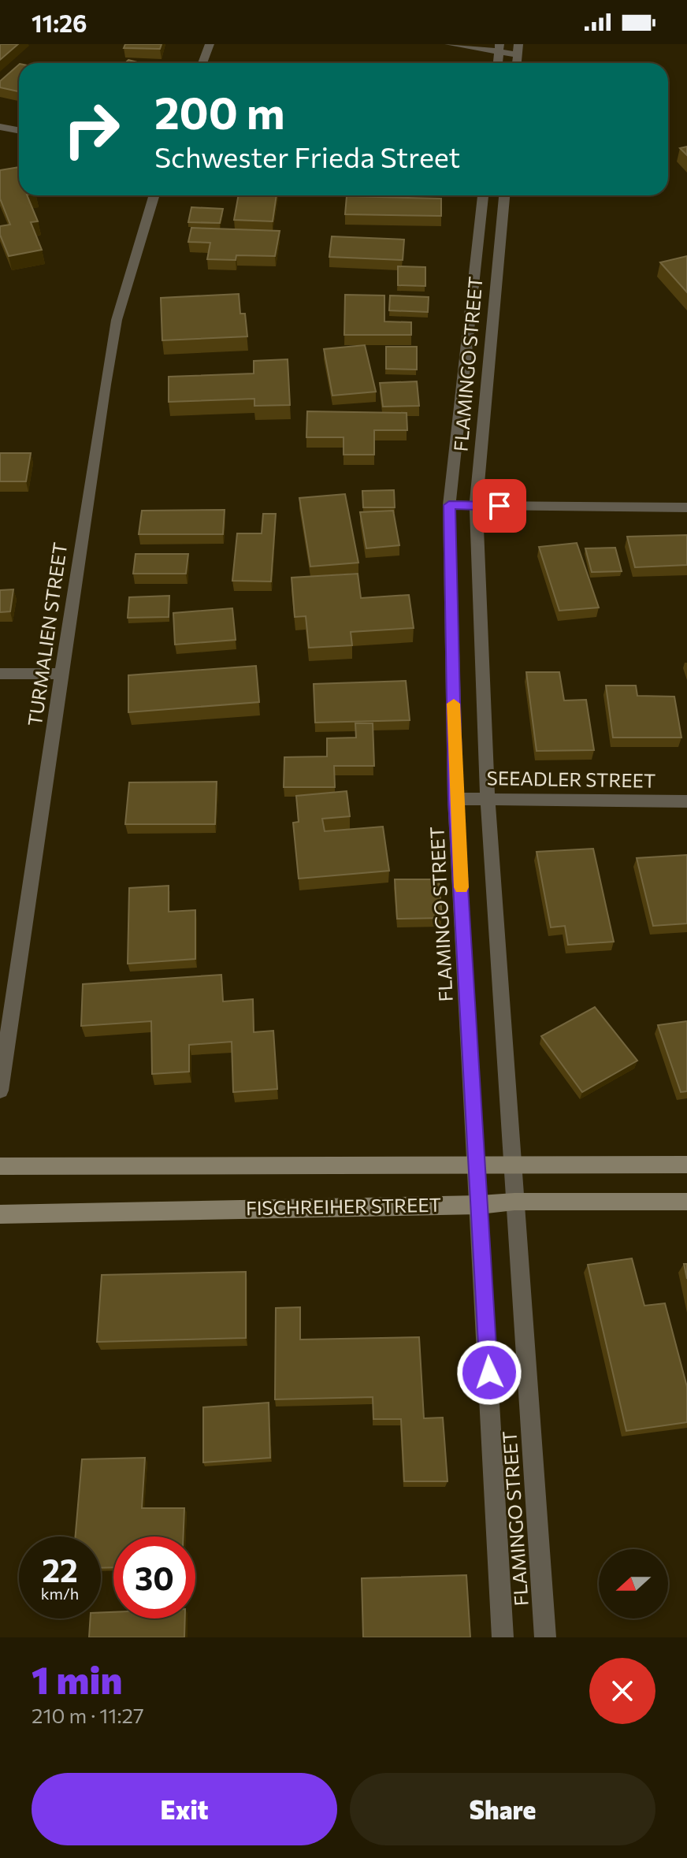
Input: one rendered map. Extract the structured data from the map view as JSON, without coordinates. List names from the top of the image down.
{
  "streets": {
    "street": [
      "FLAMINGO STREET",
      "TURMALIEN STREET",
      "SEEADLER STREET",
      "FISCHREIHER STREET"
    ]
  },
  "crossings": [
    ["FLAMINGO STREET", "SEEADLER STREET"],
    ["FLAMINGO STREET", "FISCHREIHER STREET"]
  ],
  "north": "left",
  "page": {
    "status": "11:26",
    "turn": ["200 m", "Schwester Frieda Street"],
    "speed": "22 km/h",
    "limit": "30",
    "heading": ["1 min", "210 m · 11:27"],
    "buttons": ["Exit", "Share"]
  }
}
